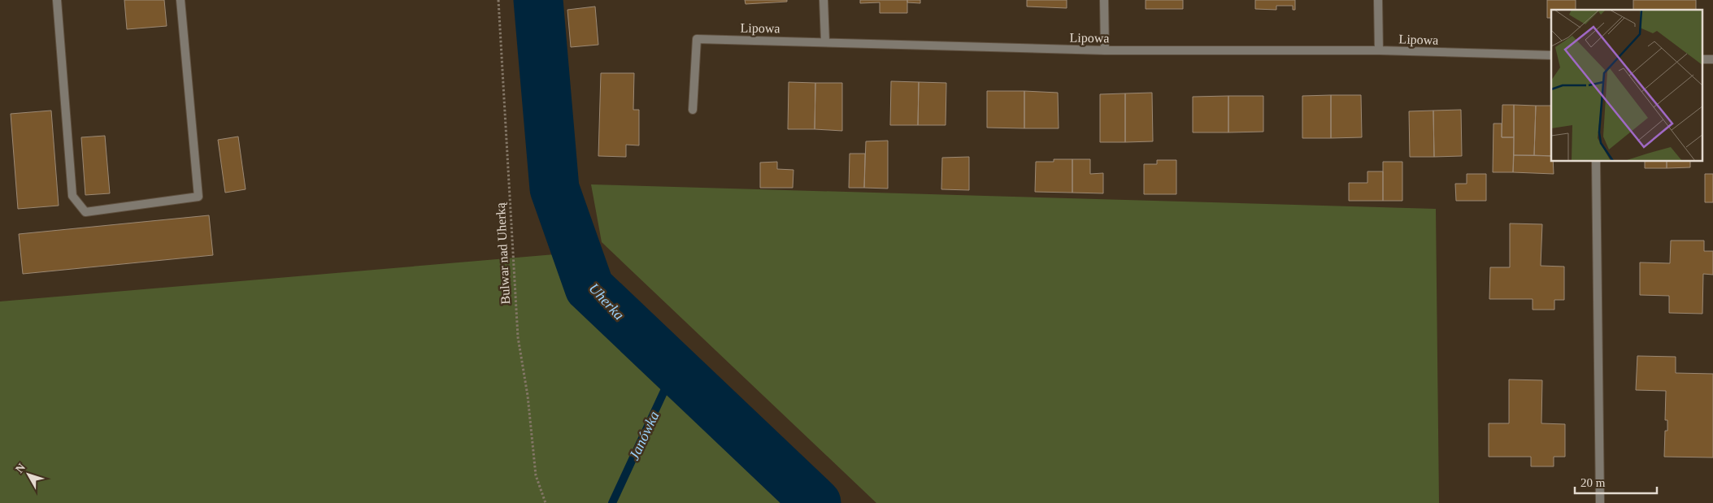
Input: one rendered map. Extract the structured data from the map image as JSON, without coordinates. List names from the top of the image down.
{
  "streets": {
    "street": ["Lipowa"],
    "path": ["Bulwar nad Uherką"]
  },
  "water": ["Uherka", "Janówka"],
  "scale_bar": "20 m",
  "north": "top left"
}
